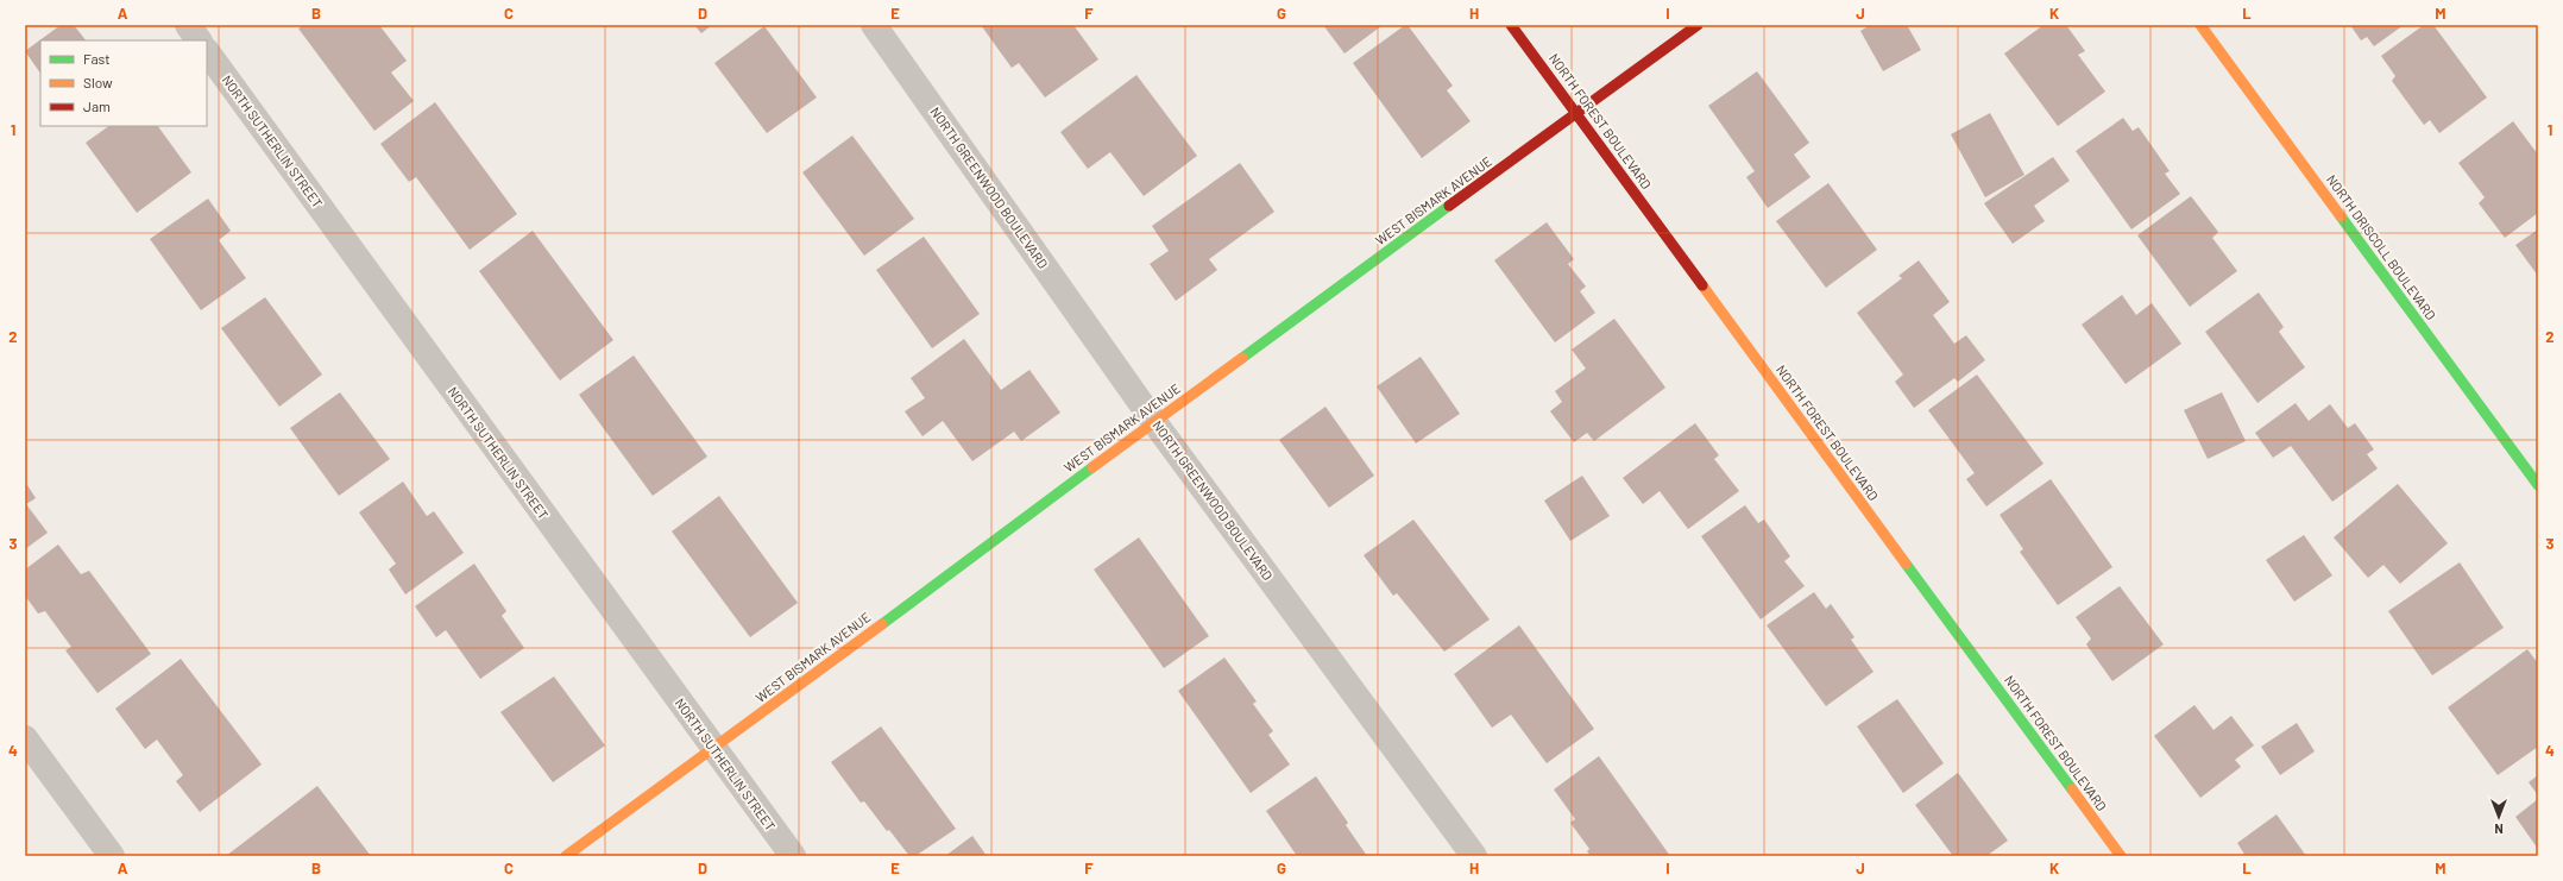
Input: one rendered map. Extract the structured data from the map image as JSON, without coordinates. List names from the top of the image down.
{
  "streets": {
    "street": [
      "NORTH FOREST BOULEVARD",
      "NORTH SUTHERLIN STREET",
      "NORTH GREENWOOD BOULEVARD",
      "WEST BISMARK AVENUE",
      "NORTH DRISCOLL BOULEVARD"
    ]
  },
  "crossings": [
    ["NORTH FOREST BOULEVARD", "WEST BISMARK AVENUE"],
    ["NORTH SUTHERLIN STREET", "WEST BISMARK AVENUE"],
    ["NORTH GREENWOOD BOULEVARD", "WEST BISMARK AVENUE"]
  ],
  "legend": ["Fast", "Slow", "Jam"],
  "north": "bottom",
  "grid": {
    "columns": [
      "A",
      "B",
      "C",
      "D",
      "E",
      "F",
      "G",
      "H",
      "I",
      "J",
      "K",
      "L",
      "M"
    ],
    "rows": [
      "1",
      "2",
      "3",
      "4"
    ]
  }
}
